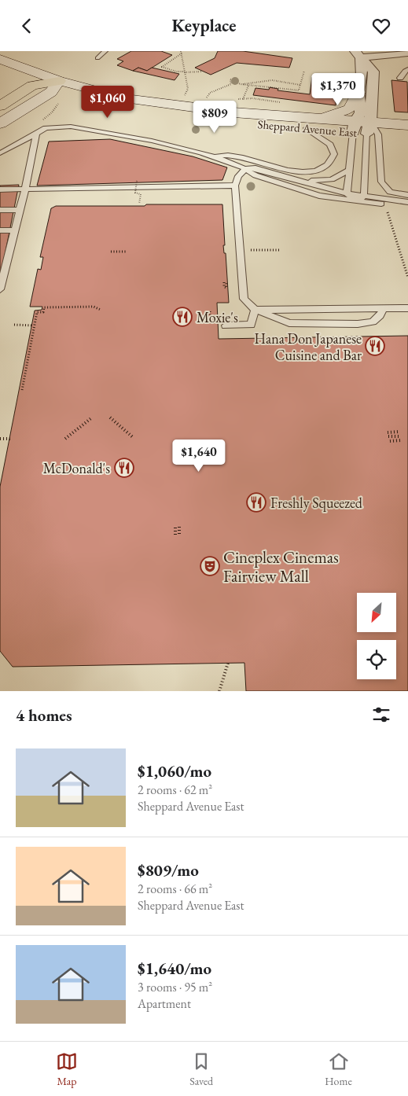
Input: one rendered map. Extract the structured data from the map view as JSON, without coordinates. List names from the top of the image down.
{
  "streets": {
    "main road": ["Sheppard Avenue East"]
  },
  "places": {
    "restaurant": [
      "Moxie's",
      "Hana Don Japanese Cuisine and Bar",
      "McDonald's",
      "Freshly Squeezed"
    ],
    "theatre": ["Cineplex Cinemas Fairview Mall"]
  },
  "north": "bottom left",
  "page": {
    "header": "Keyplace",
    "price": [
      "$1,370",
      "$1,060",
      "$809",
      "$1,640"
    ],
    "heading": "4 homes",
    "list": [
      {
        "name": "$1,060/mo",
        "note": "2 rooms · 62 m² · Sheppard Avenue East"
      },
      {
        "name": "$809/mo",
        "note": "2 rooms · 66 m² · Sheppard Avenue East"
      },
      {
        "name": "$1,640/mo",
        "note": "3 rooms · 95 m² · Apartment"
      }
    ],
    "tabs": ["Map", "Saved", "Home"]
  }
}
